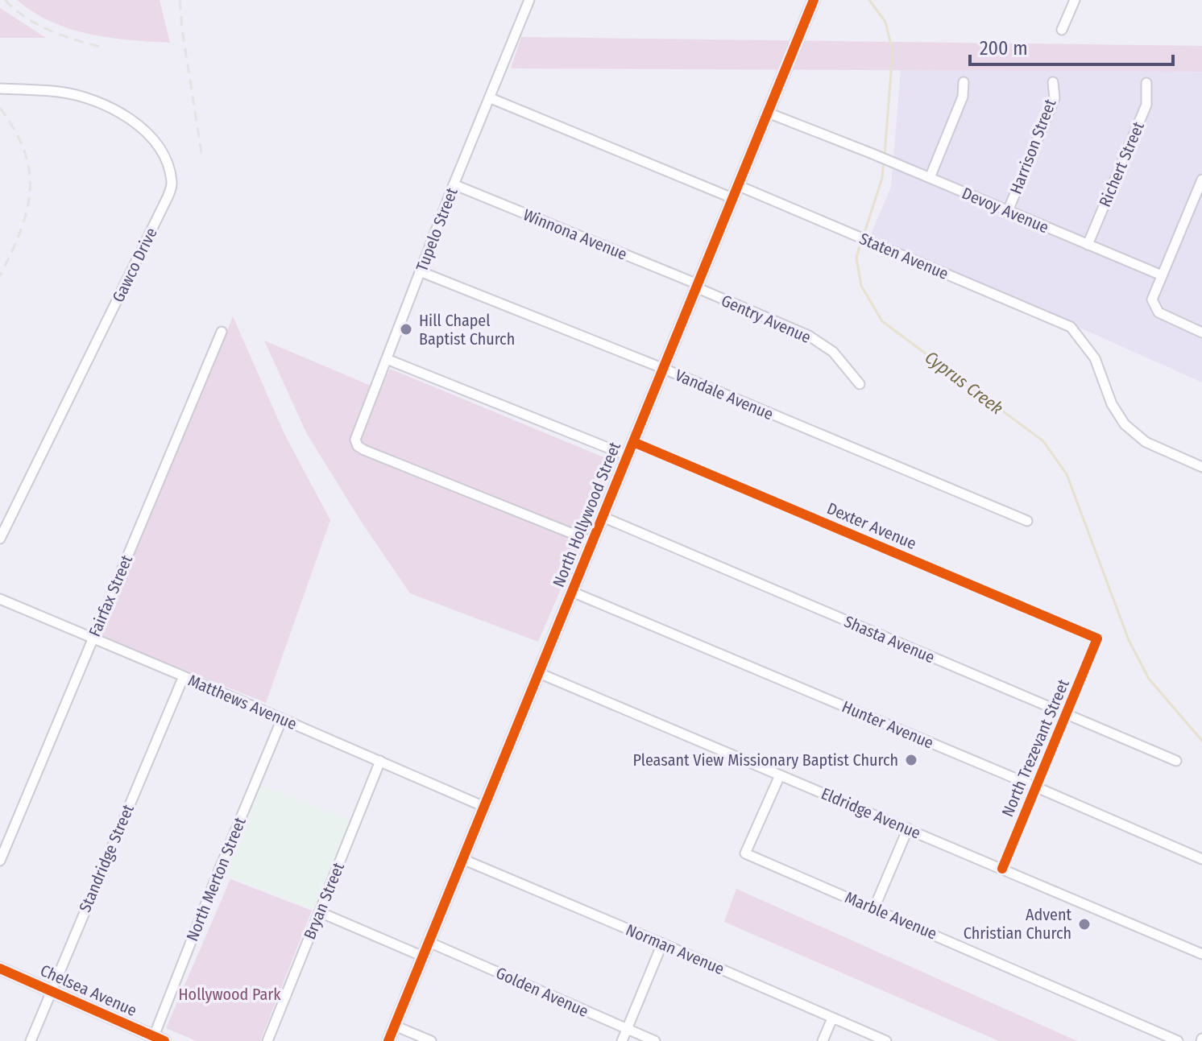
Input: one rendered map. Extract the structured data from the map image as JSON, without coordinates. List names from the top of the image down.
{
  "streets": {
    "main road": ["North Hollywood Street", "Chelsea Avenue"],
    "street": [
      "Harrison Street",
      "Richert Street",
      "Devoy Avenue",
      "Tupelo Street",
      "Winnona Avenue",
      "Staten Avenue",
      "Gawco Drive",
      "Gentry Avenue",
      "Vandale Avenue",
      "Dexter Avenue",
      "Fairfax Street",
      "Shasta Avenue",
      "Matthews Avenue",
      "Hunter Avenue",
      "North Trezevant Street",
      "Eldridge Avenue",
      "Standridge Street",
      "North Merton Street",
      "Bryan Street",
      "Marble Avenue",
      "Norman Avenue",
      "Golden Avenue"
    ]
  },
  "crossings": [
    ["Harrison Street", "Devoy Avenue"],
    ["Richert Street", "Devoy Avenue"],
    ["Devoy Avenue", "North Hollywood Street"],
    ["Tupelo Street", "Winnona Avenue"],
    ["Tupelo Street", "Vandale Avenue"],
    ["Tupelo Street", "North Hollywood Street"],
    ["Winnona Avenue", "Gentry Avenue"],
    ["Winnona Avenue", "North Hollywood Street"],
    ["Staten Avenue", "North Hollywood Street"],
    ["Gentry Avenue", "North Hollywood Street"],
    ["Vandale Avenue", "North Hollywood Street"],
    ["North Hollywood Street", "Dexter Avenue"],
    ["North Hollywood Street", "Shasta Avenue"],
    ["North Hollywood Street", "Matthews Avenue"],
    ["North Hollywood Street", "Hunter Avenue"],
    ["North Hollywood Street", "Eldridge Avenue"],
    ["North Hollywood Street", "Norman Avenue"],
    ["North Hollywood Street", "Golden Avenue"],
    ["Dexter Avenue", "North Trezevant Street"],
    ["Fairfax Street", "Matthews Avenue"],
    ["Shasta Avenue", "North Trezevant Street"],
    ["Matthews Avenue", "Standridge Street"],
    ["Matthews Avenue", "North Merton Street"],
    ["Matthews Avenue", "Bryan Street"],
    ["Hunter Avenue", "North Trezevant Street"],
    ["North Trezevant Street", "Eldridge Avenue"],
    ["Eldridge Avenue", "Marble Avenue"],
    ["Standridge Street", "Chelsea Avenue"],
    ["North Merton Street", "Chelsea Avenue"]
  ],
  "water": ["Cyprus Creek"],
  "parks": ["Hollywood Park"],
  "places": ["Hill Chapel Baptist Church", "Pleasant View Missionary Baptist Church", "Advent Christian Church"],
  "scale_bar": "200 m"
}
